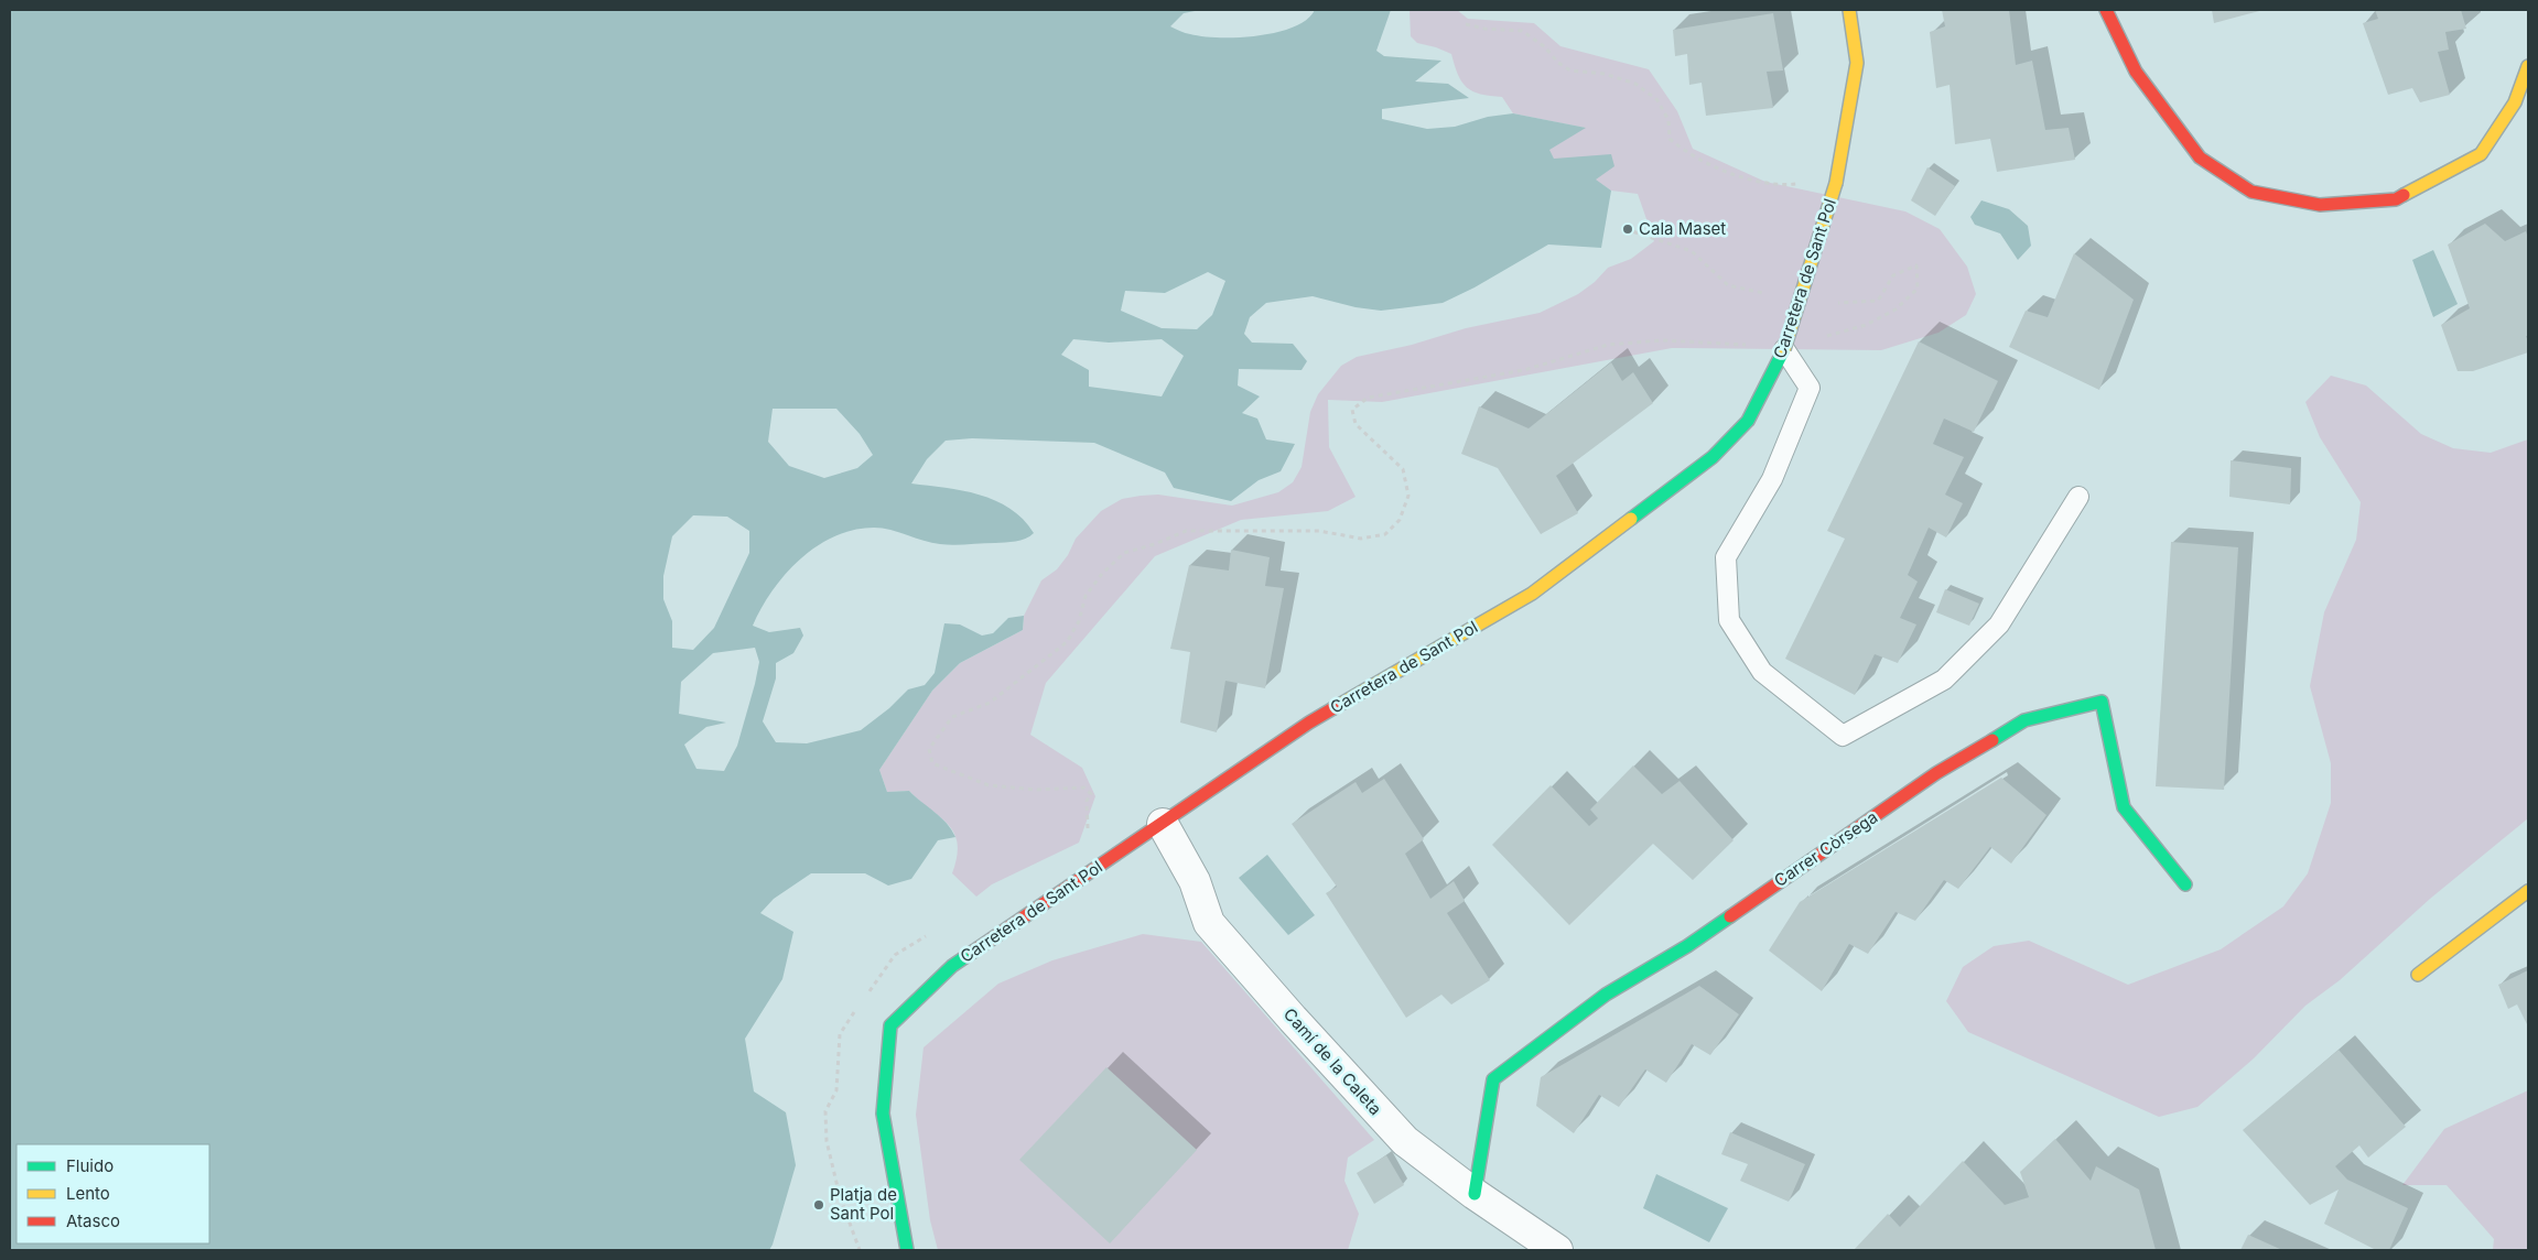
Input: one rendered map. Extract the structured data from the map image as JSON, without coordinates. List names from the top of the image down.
{
  "streets": {
    "street": ["Carretera de Sant Pol", "Carrer Còrsega", "Camí de la Caleta"]
  },
  "crossings": [
    ["Carretera de Sant Pol", "Camí de la Caleta"],
    ["Carrer Còrsega", "Camí de la Caleta"]
  ],
  "places": ["Cala Maset", "Platja de Sant Pol"],
  "legend": ["Fluido", "Lento", "Atasco"]
}
